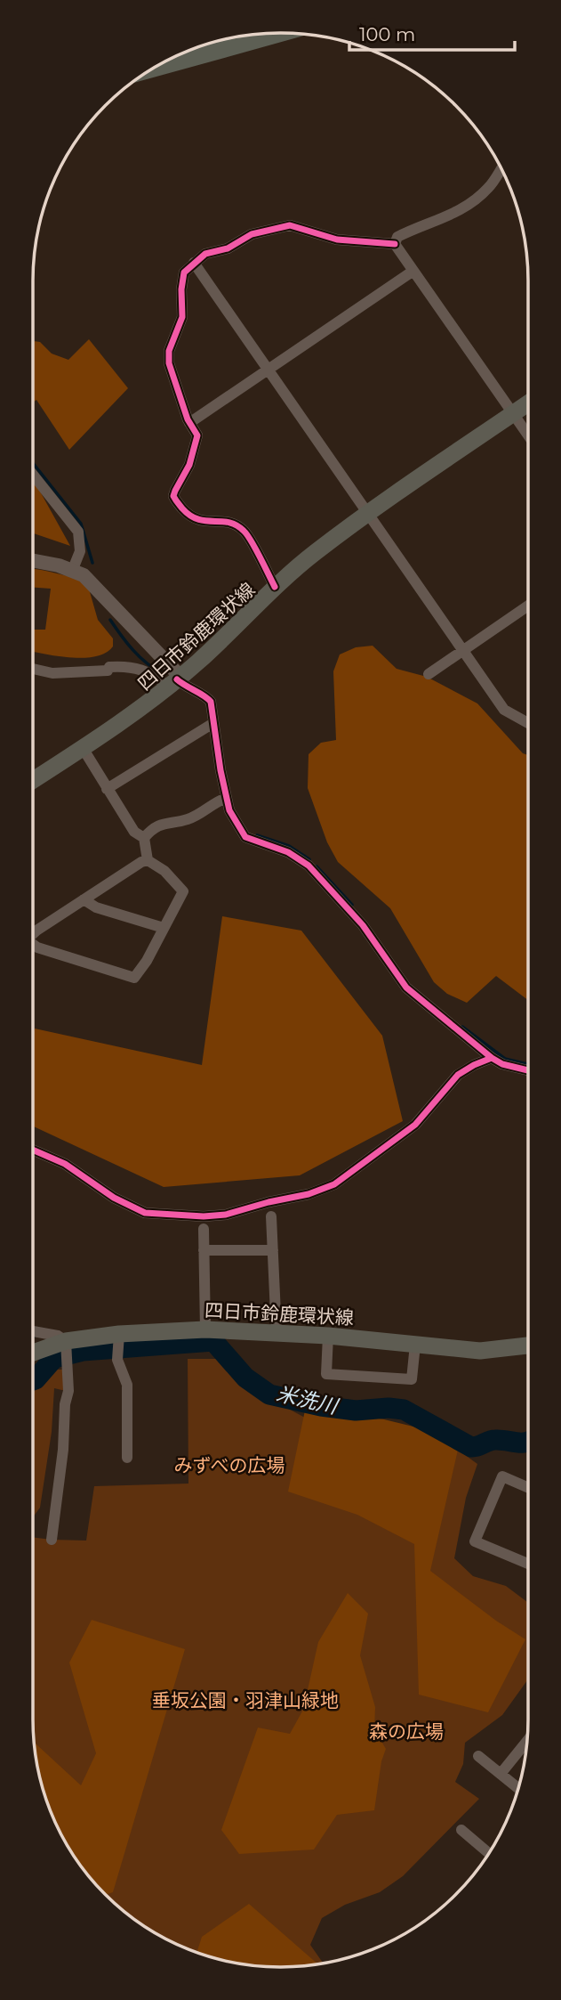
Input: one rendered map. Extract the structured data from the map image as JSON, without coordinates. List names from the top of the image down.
{
  "streets": {
    "main road": ["四日市鈴鹿環状線"]
  },
  "water": ["米洗川"],
  "parks": ["みずべの広場", "垂坂公園・羽津山緑地", "森の広場"],
  "scale_bar": "100 m"
}
